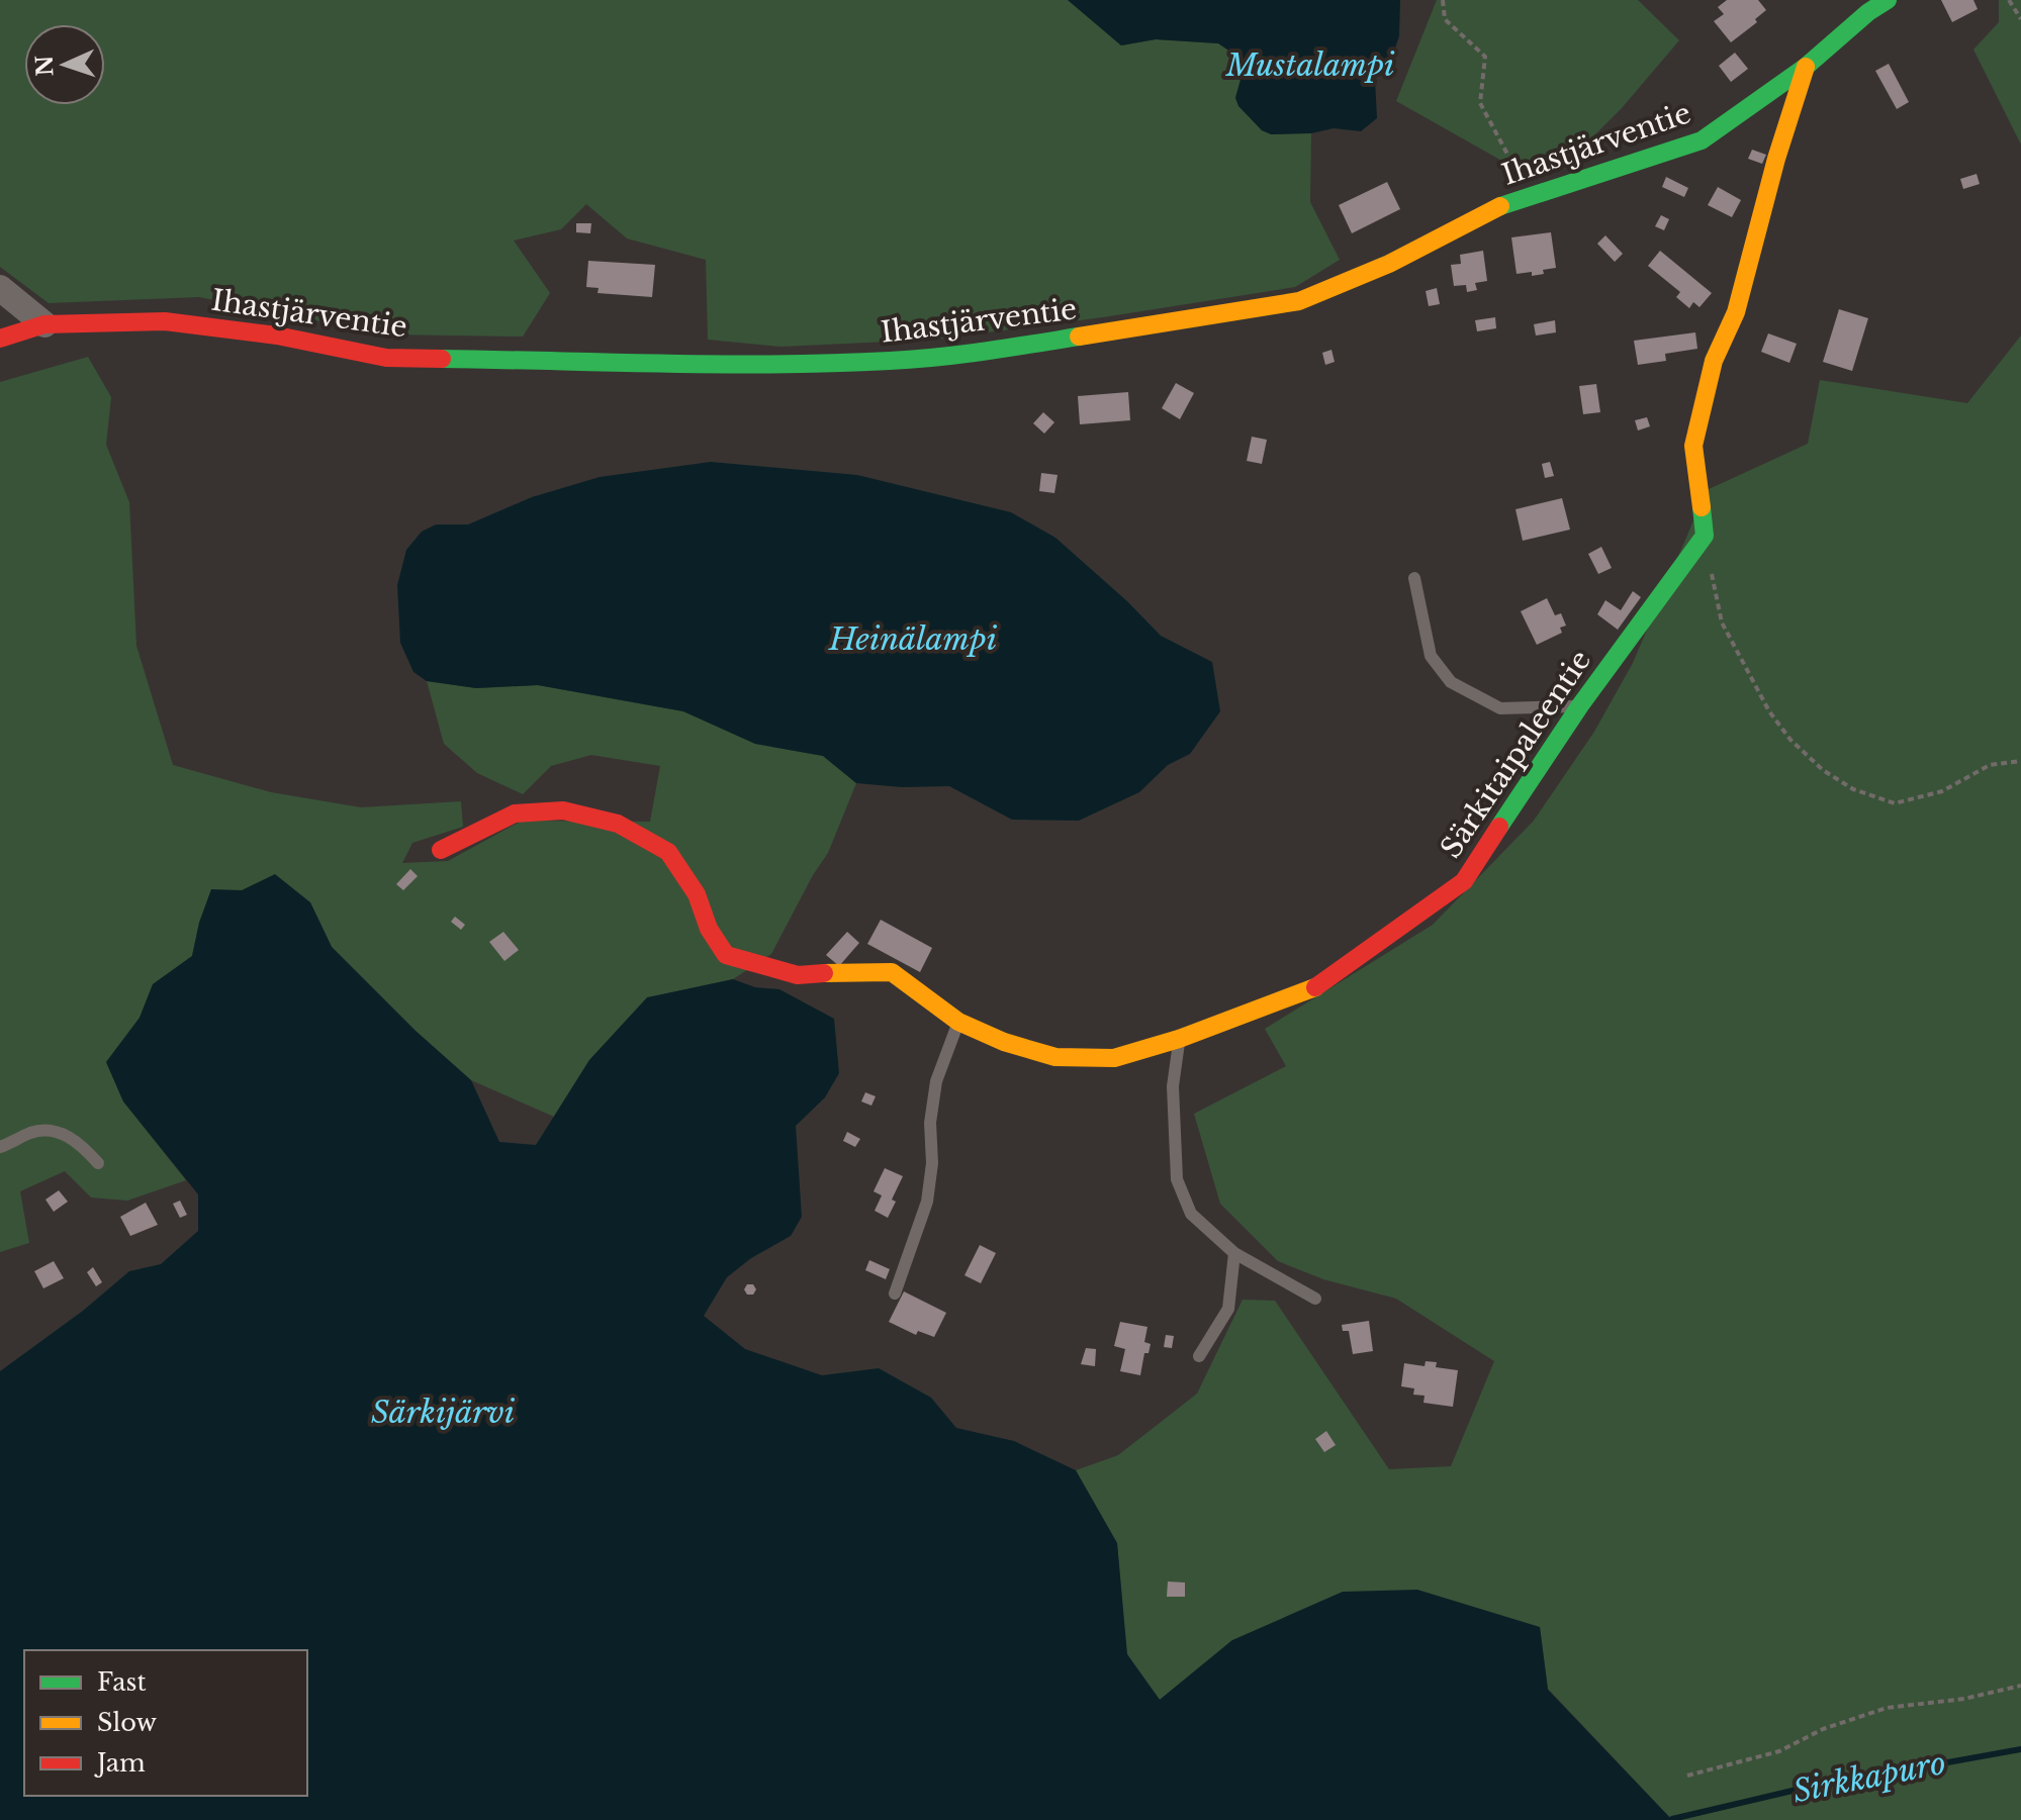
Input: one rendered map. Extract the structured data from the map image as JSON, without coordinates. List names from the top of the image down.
{
  "streets": {
    "street": ["Ihastjärventie", "Särkitaipaleentie"]
  },
  "water": [
    "Mustalampi",
    "Heinälampi",
    "Särkijärvi",
    "Sirkkapuro"
  ],
  "legend": ["Fast", "Slow", "Jam"],
  "north": "left"
}
